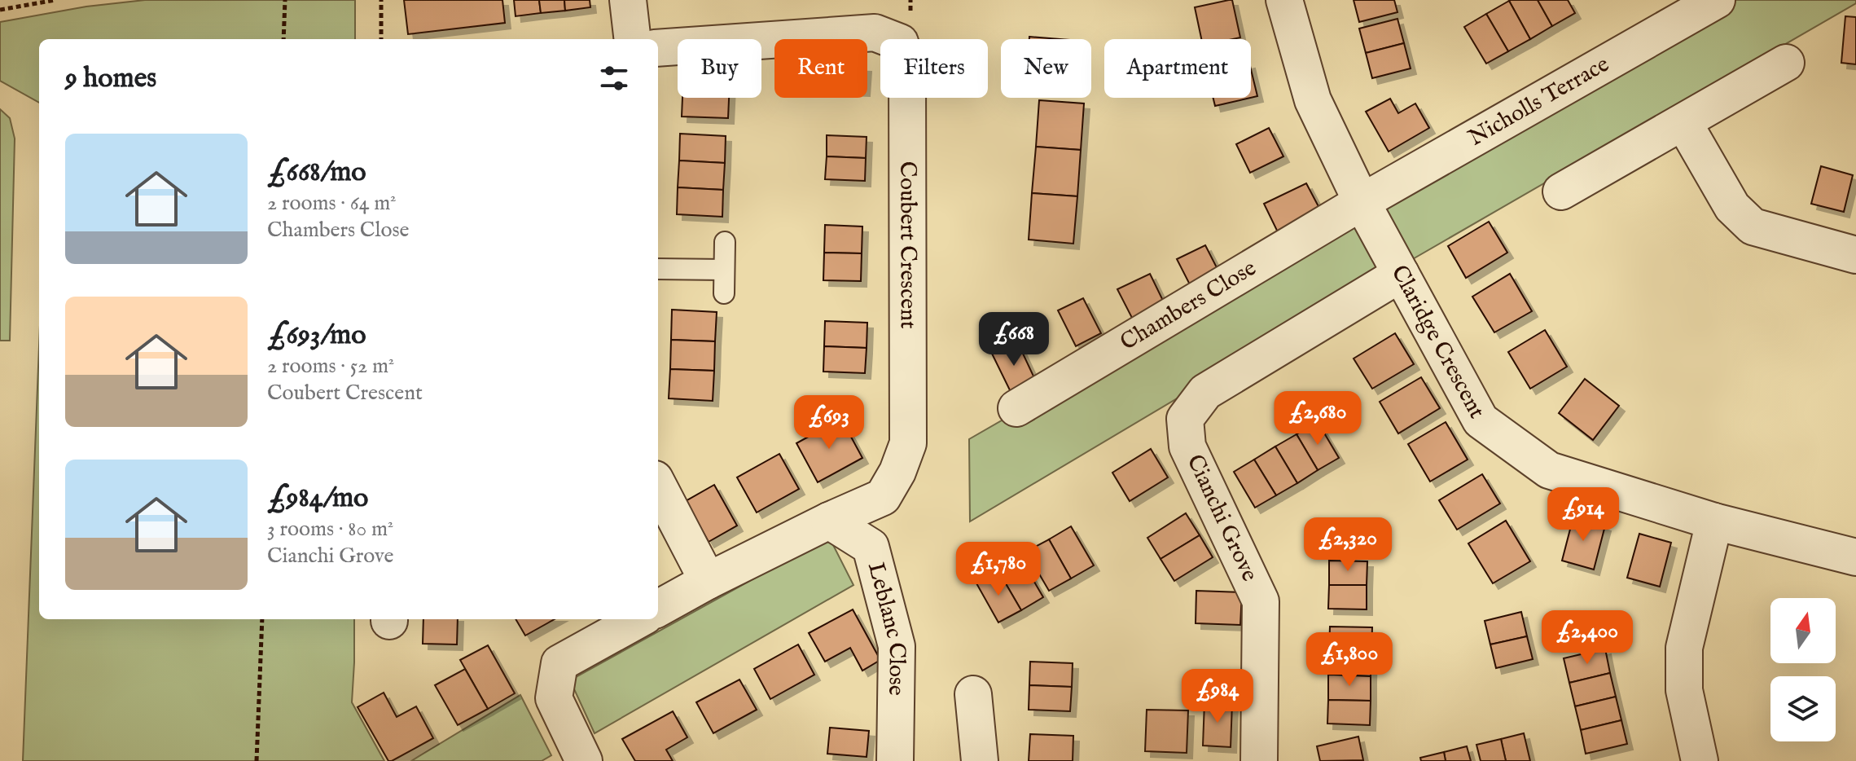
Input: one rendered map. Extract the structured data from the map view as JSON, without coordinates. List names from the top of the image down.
{
  "streets": {
    "street": [
      "Nicholls Terrace",
      "Coubert Crescent",
      "Chambers Close",
      "Claridge Crescent",
      "Cianchi Grove",
      "Leblanc Close"
    ]
  },
  "crossings": [
    ["Nicholls Terrace", "Chambers Close"],
    ["Nicholls Terrace", "Claridge Crescent"],
    ["Coubert Crescent", "Leblanc Close"],
    ["Chambers Close", "Claridge Crescent"],
    ["Claridge Crescent", "Cianchi Grove"]
  ],
  "north": "top",
  "page": {
    "chip": [
      "Buy",
      "Rent",
      "Filters",
      "New",
      "Apartment"
    ],
    "heading": "9 homes",
    "list": [
      {
        "name": "£668/mo",
        "note": "2 rooms · 64 m² · Chambers Close"
      },
      {
        "name": "£693/mo",
        "note": "2 rooms · 52 m² · Coubert Crescent"
      },
      {
        "name": "£984/mo",
        "note": "3 rooms · 80 m² · Cianchi Grove"
      }
    ],
    "price": [
      "£668",
      "£2,680",
      "£693",
      "£914",
      "£2,320",
      "£1,780",
      "£2,400",
      "£1,800",
      "£984"
    ]
  }
}
